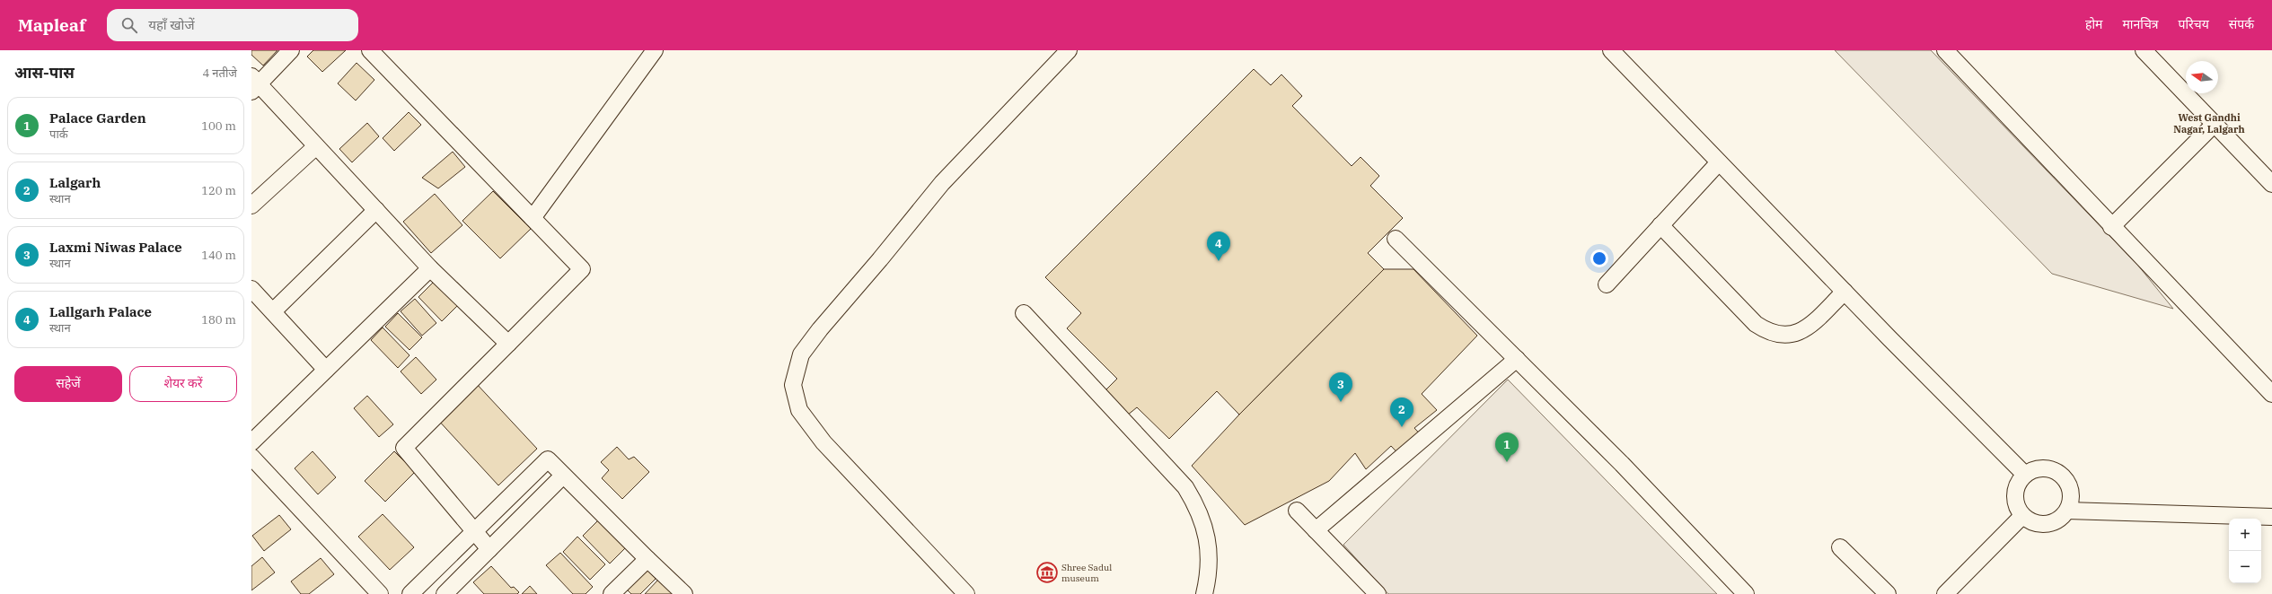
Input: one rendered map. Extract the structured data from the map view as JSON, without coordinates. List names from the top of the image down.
{
  "districts": ["West Gandhi Nagar, Lalgarh"],
  "places": {
    "museum": ["Shree Sadul museum"]
  },
  "north": "left",
  "page": {
    "header": "Mapleaf",
    "search": "यहाँ खोजें",
    "nav": [
      "होम",
      "मानचित्र",
      "परिचय",
      "संपर्क"
    ],
    "heading": ["आस-पास", "4 नतीजे"],
    "list": [
      {
        "mark": "1",
        "name": "Palace Garden",
        "note": "पार्क",
        "value": "100 m"
      },
      {
        "mark": "2",
        "name": "Lalgarh",
        "note": "स्थान",
        "value": "120 m"
      },
      {
        "mark": "3",
        "name": "Laxmi Niwas Palace",
        "note": "स्थान",
        "value": "140 m"
      },
      {
        "mark": "4",
        "name": "Lallgarh Palace",
        "note": "स्थान",
        "value": "180 m"
      }
    ],
    "pins": [
      "4",
      "3",
      "2",
      "1"
    ],
    "buttons": ["सहेजें", "शेयर करें"],
    "map_buttons": ["+", "−"]
  }
}
